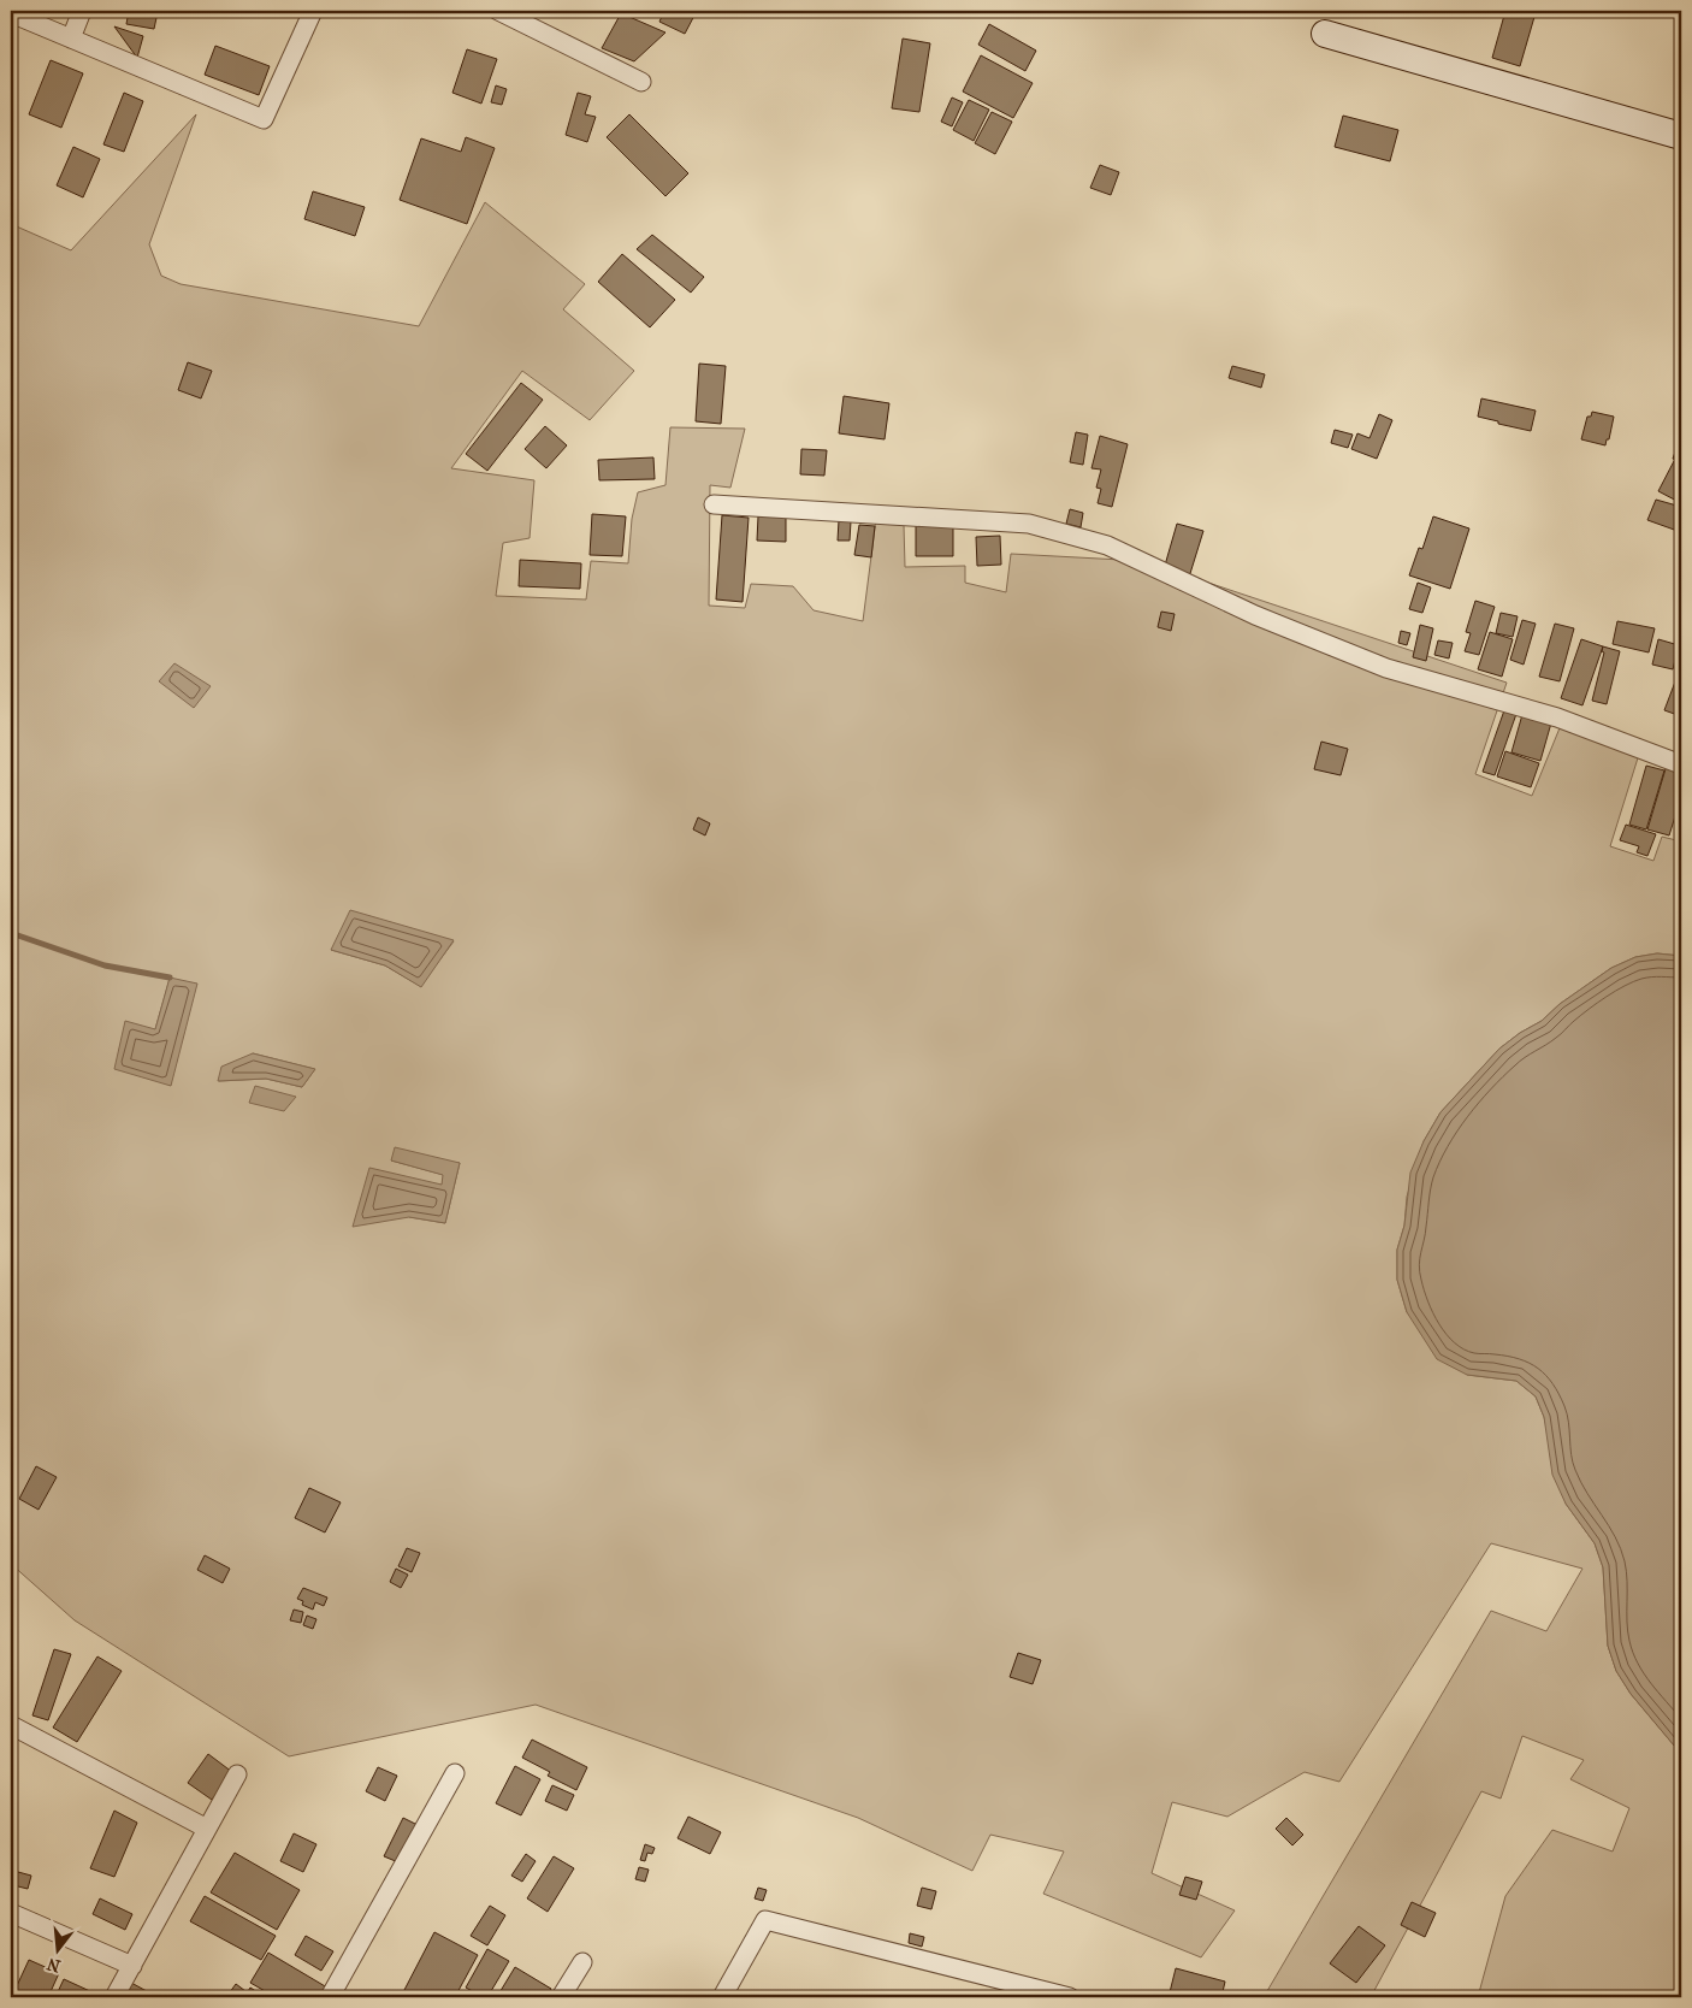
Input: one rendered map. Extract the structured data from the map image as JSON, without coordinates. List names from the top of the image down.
{
  "north": "bottom"
}
